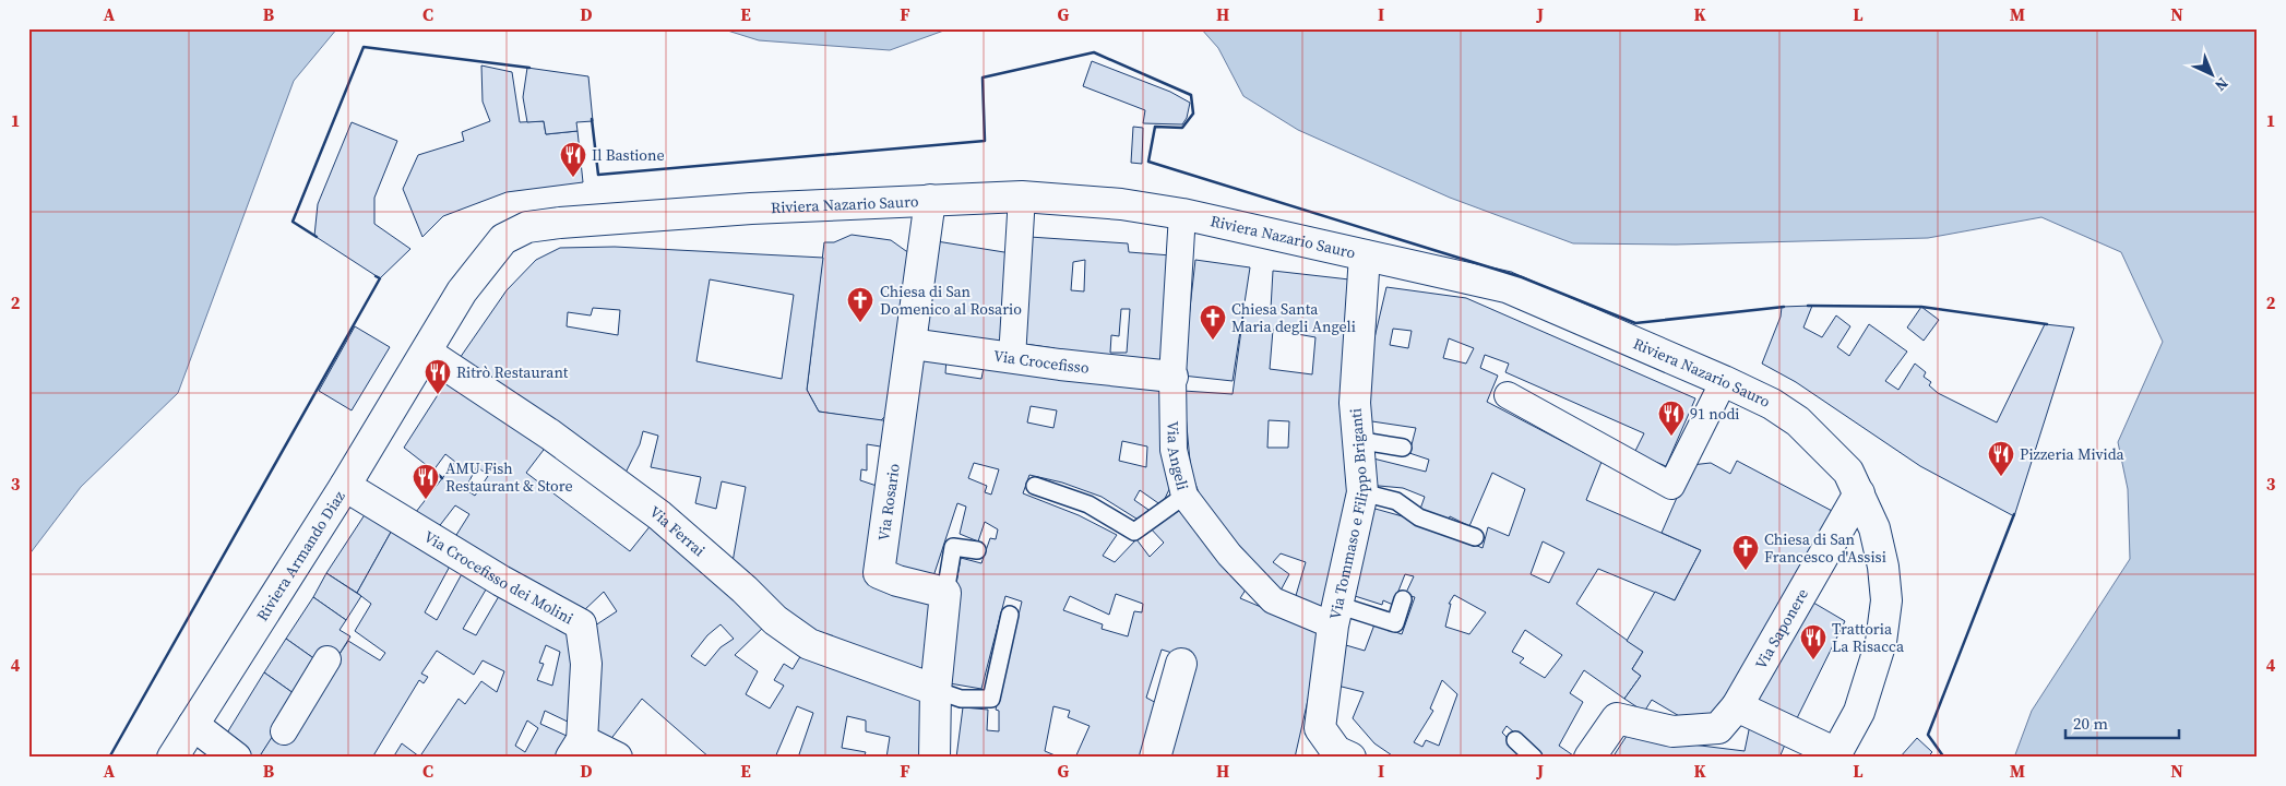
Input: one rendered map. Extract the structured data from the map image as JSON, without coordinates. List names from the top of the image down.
{
  "streets": {
    "street": [
      "Riviera Nazario Sauro",
      "Via Crocefisso",
      "Via Angeli",
      "Via Rosario",
      "Via Tommaso e Filippo Briganti",
      "Via Ferrai",
      "Riviera Armando Diaz",
      "Via Crocefisso dei Molini",
      "Via Saponere"
    ]
  },
  "crossings": [
    ["Riviera Nazario Sauro", "Via Angeli"],
    ["Riviera Nazario Sauro", "Via Rosario"],
    ["Riviera Nazario Sauro", "Via Tommaso e Filippo Briganti"],
    ["Riviera Nazario Sauro", "Via Ferrai"],
    ["Riviera Nazario Sauro", "Riviera Armando Diaz"],
    ["Riviera Nazario Sauro", "Via Saponere"],
    ["Via Crocefisso", "Via Angeli"],
    ["Via Crocefisso", "Via Rosario"],
    ["Via Angeli", "Via Tommaso e Filippo Briganti"],
    ["Via Ferrai", "Riviera Armando Diaz"],
    ["Riviera Armando Diaz", "Via Crocefisso dei Molini"]
  ],
  "places": {
    "restaurant": [
      "Il Bastione",
      "Ritrò Restaurant",
      "91 nodi",
      "Pizzeria Mivida",
      "AMU Fish Restaurant & Store",
      "Trattoria La Risacca"
    ],
    "church": ["Chiesa di San Domenico al Rosario", "Chiesa Santa Maria degli Angeli", "Chiesa di San Francesco d'Assisi"]
  },
  "scale_bar": "20 m",
  "north": "bottom right",
  "grid": {
    "columns": [
      "A",
      "B",
      "C",
      "D",
      "E",
      "F",
      "G",
      "H",
      "I",
      "J",
      "K",
      "L",
      "M",
      "N"
    ],
    "rows": [
      "1",
      "2",
      "3",
      "4"
    ]
  }
}
